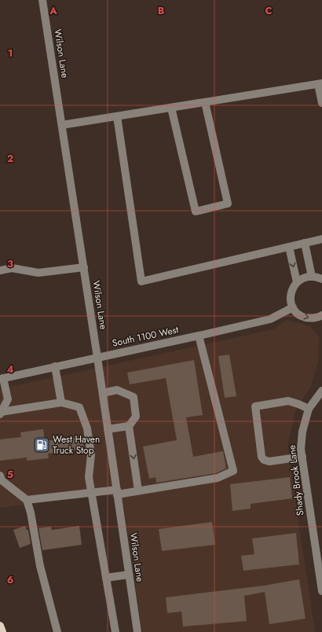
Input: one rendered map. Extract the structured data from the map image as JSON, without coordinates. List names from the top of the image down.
{
  "streets": {
    "street": ["Wilson Lane", "South 1100 West", "Shady Brook Lane"]
  },
  "crossings": [
    ["Wilson Lane", "South 1100 West"]
  ],
  "places": {
    "fuel station": ["West Haven Truck Stop"]
  },
  "grid": {
    "columns": ["A", "B", "C"],
    "rows": [
      "1",
      "2",
      "3",
      "4",
      "5",
      "6"
    ]
  }
}
